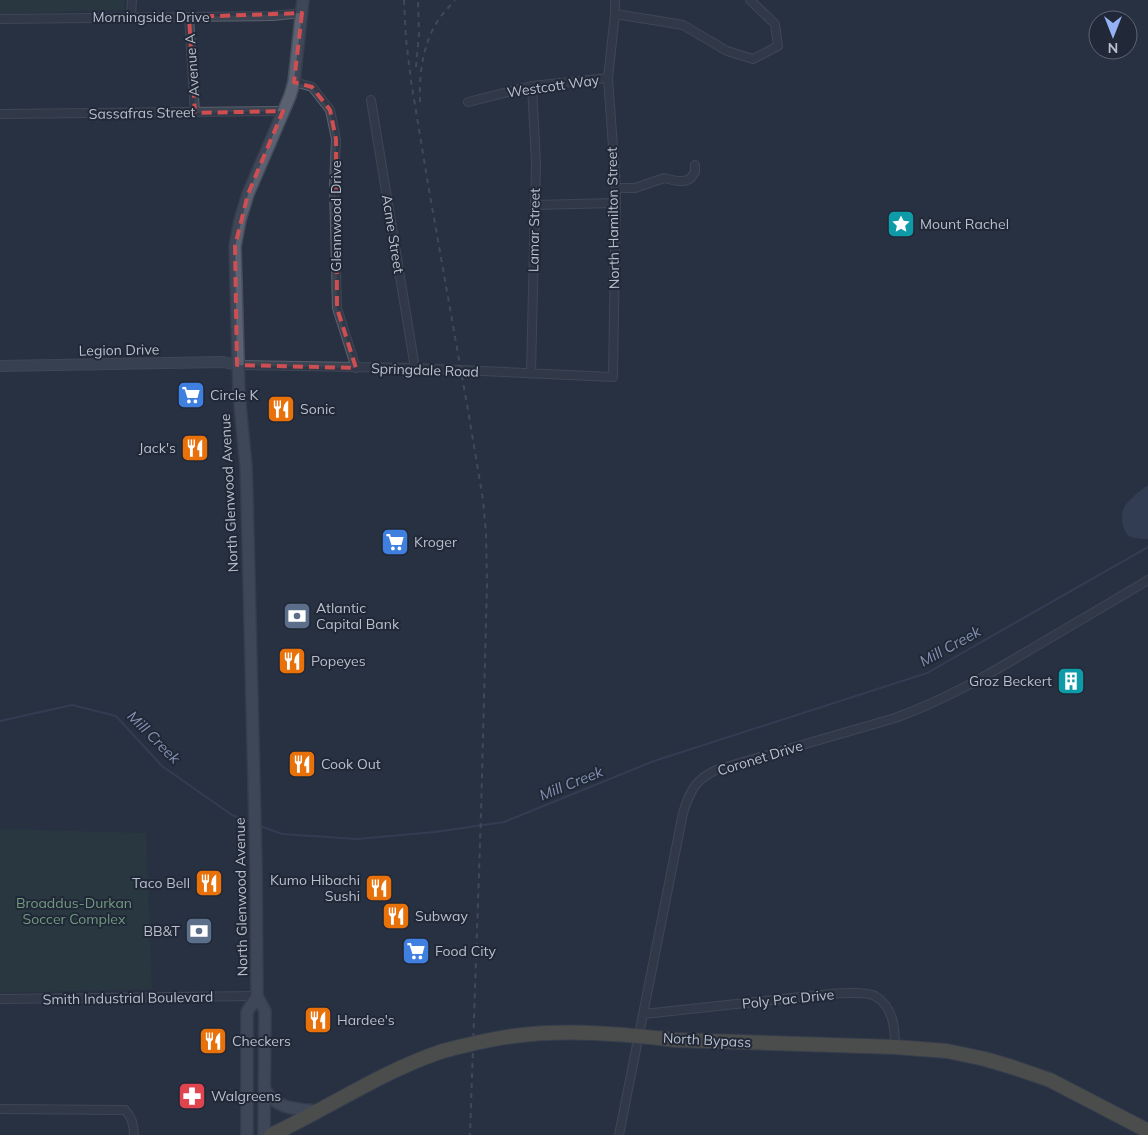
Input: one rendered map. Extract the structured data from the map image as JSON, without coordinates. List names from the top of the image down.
{
  "streets": {
    "highway": ["North Bypass"],
    "main road": ["North Glenwood Avenue"],
    "street": [
      "Morningside Drive",
      "Avenue A",
      "Westcott Way",
      "Sassafras Street",
      "Glennwood Drive",
      "North Hamilton Street",
      "Lamar Street",
      "Acme Street",
      "Legion Drive",
      "Springdale Road",
      "Coronet Drive",
      "Smith Industrial Boulevard",
      "Poly Pac Drive"
    ]
  },
  "crossings": [
    ["Morningside Drive", "Avenue A"],
    ["Morningside Drive", "North Glenwood Avenue"],
    ["Avenue A", "Sassafras Street"],
    ["Westcott Way", "North Hamilton Street"],
    ["Westcott Way", "Lamar Street"],
    ["Sassafras Street", "North Glenwood Avenue"],
    ["Glennwood Drive", "Springdale Road"],
    ["Glennwood Drive", "North Glenwood Avenue"],
    ["North Hamilton Street", "Springdale Road"],
    ["Lamar Street", "Springdale Road"],
    ["Acme Street", "Springdale Road"],
    ["Legion Drive", "Springdale Road"],
    ["Legion Drive", "North Glenwood Avenue"],
    ["Springdale Road", "North Glenwood Avenue"],
    ["North Glenwood Avenue", "Smith Industrial Boulevard"],
    ["Coronet Drive", "Poly Pac Drive"],
    ["Poly Pac Drive", "North Bypass"]
  ],
  "water": ["Mill Creek"],
  "parks": ["Broaddus-Durkan Soccer Complex"],
  "places": {
    "place": ["Mount Rachel"],
    "supermarket": ["Circle K", "Kroger", "Food City"],
    "restaurant": [
      "Sonic",
      "Jack's",
      "Popeyes",
      "Cook Out",
      "Taco Bell",
      "Kumo Hibachi Sushi",
      "Subway",
      "Hardee's",
      "Checkers"
    ],
    "bank": ["Atlantic Capital Bank", "BB&T"],
    "building": ["Groz Beckert"],
    "pharmacy": ["Walgreens"]
  },
  "north": "bottom"
}
